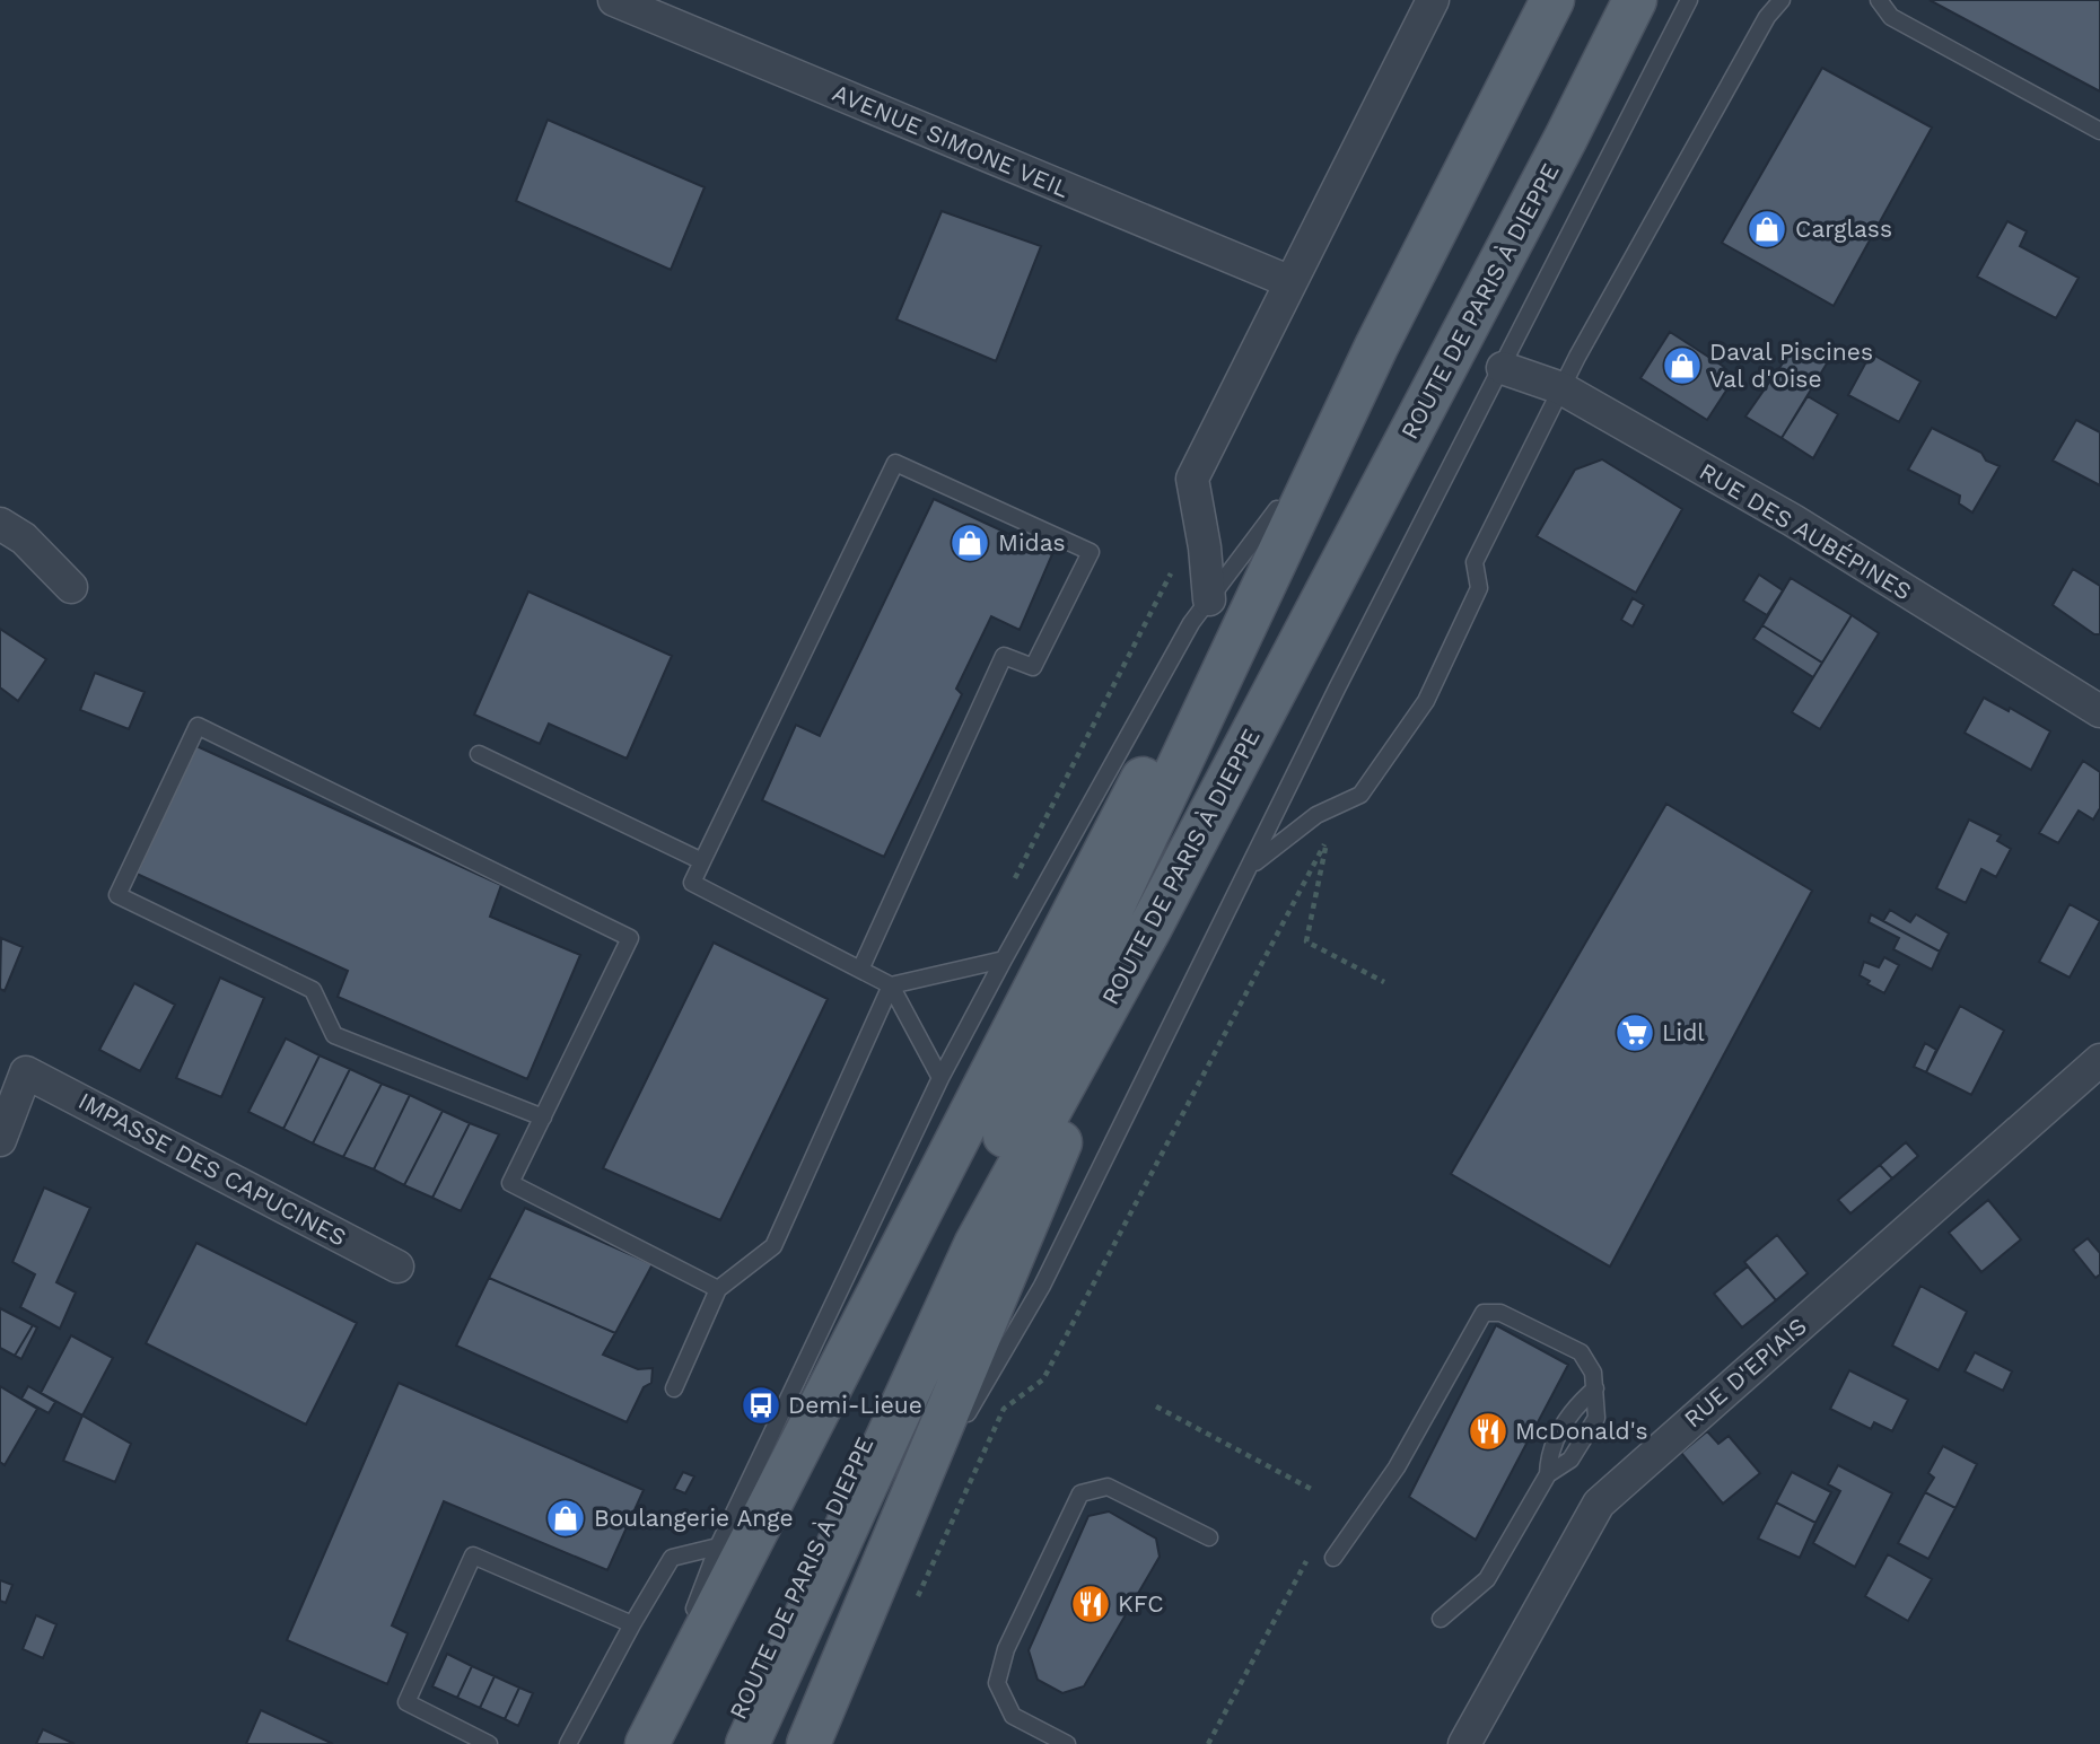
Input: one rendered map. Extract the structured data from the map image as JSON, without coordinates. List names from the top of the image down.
{
  "streets": {
    "main road": ["ROUTE DE PARIS À DIEPPE"],
    "street": [
      "AVENUE SIMONE VEIL",
      "RUE DES AUBÉPINES",
      "IMPASSE DES CAPUCINES",
      "RUE D'EPIAIS"
    ]
  },
  "places": {
    "shop": [
      "Carglass",
      "Daval Piscines Val d'Oise",
      "Midas",
      "Boulangerie Ange"
    ],
    "supermarket": ["Lidl"],
    "bus stop": ["Demi-Lieue"],
    "restaurant": ["McDonald's", "KFC"]
  }
}
